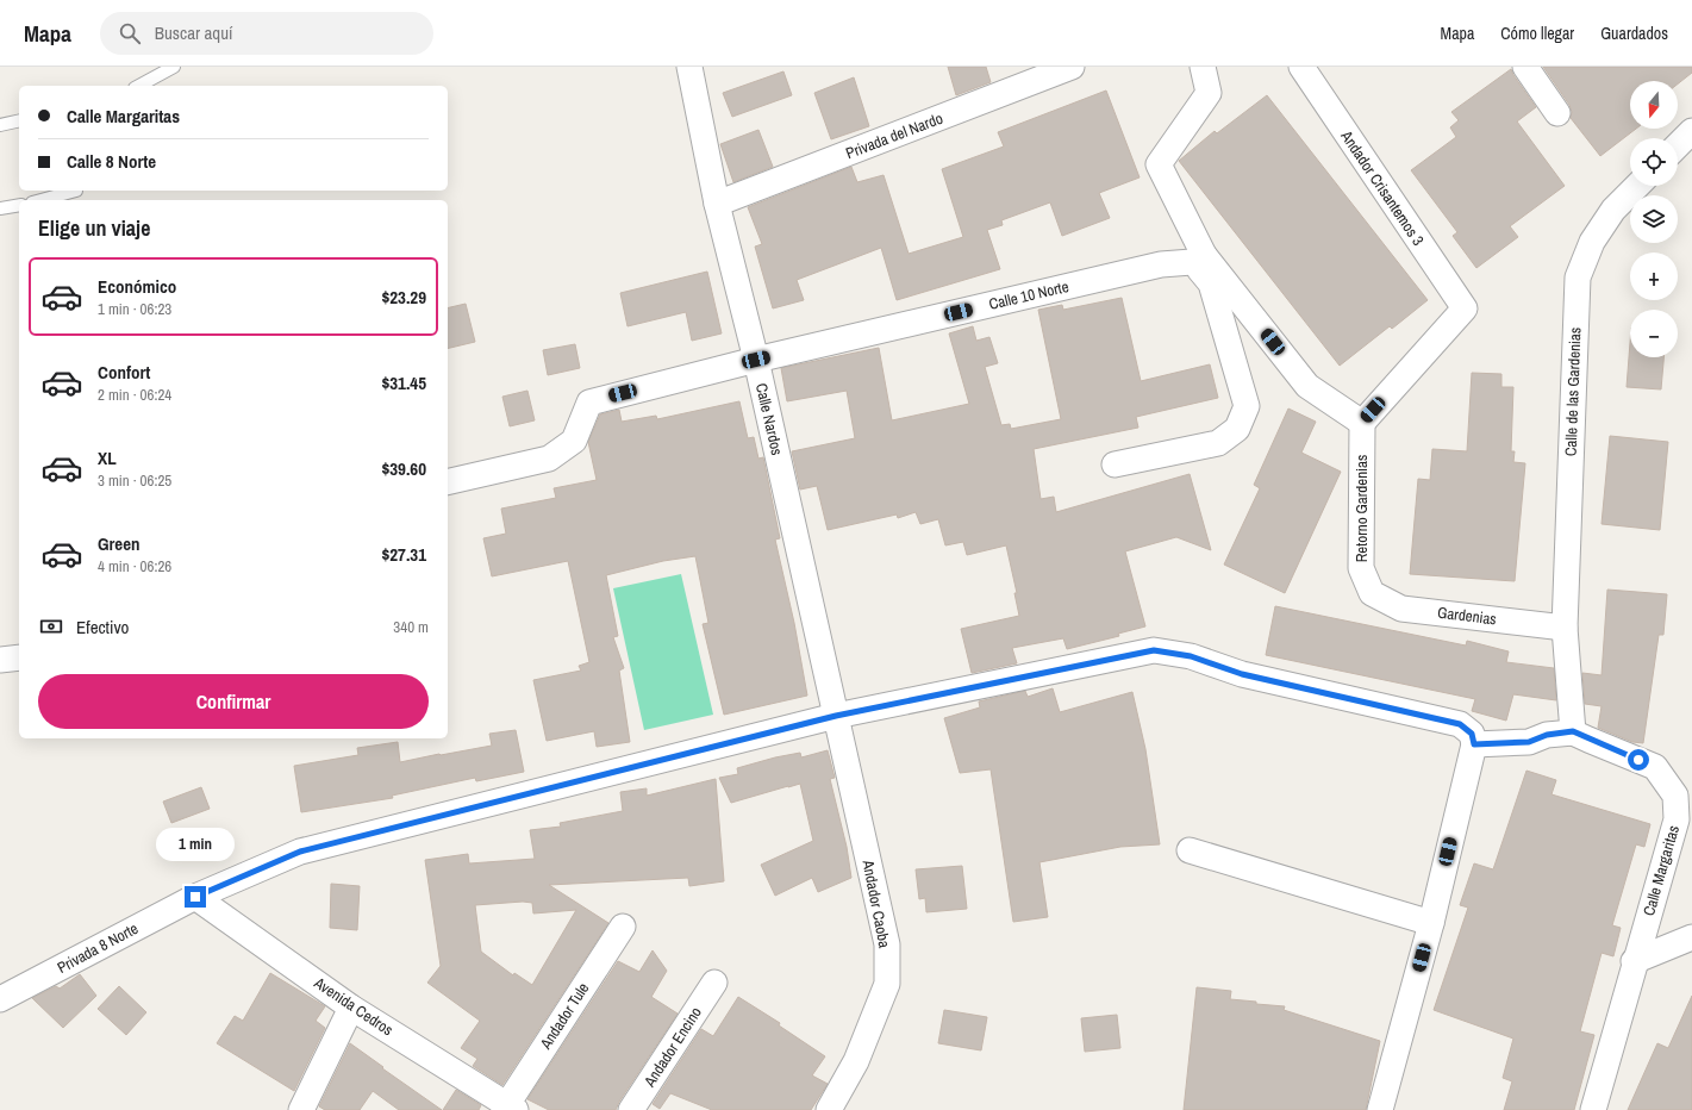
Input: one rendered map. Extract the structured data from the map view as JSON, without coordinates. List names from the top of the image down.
{
  "streets": {
    "street": [
      "Privada del Nardo",
      "Andador Crisantemos 3",
      "Calle 10 Norte",
      "Calle de las Gardenias",
      "Calle Nardos",
      "Retorno Gardenias",
      "Gardenias",
      "Calle Margaritas",
      "Andador Caoba",
      "Privada 8 Norte",
      "Avenida Cedros",
      "Andador Tule",
      "Andador Encino"
    ]
  },
  "crossings": [
    ["Privada del Nardo", "Calle Nardos"],
    ["Andador Crisantemos 3", "Retorno Gardenias"],
    ["Calle 10 Norte", "Calle Nardos"],
    ["Calle de las Gardenias", "Gardenias"],
    ["Calle Nardos", "Andador Caoba"],
    ["Calle Nardos", "Privada 8 Norte"],
    ["Retorno Gardenias", "Gardenias"],
    ["Andador Caoba", "Privada 8 Norte"],
    ["Privada 8 Norte", "Avenida Cedros"],
    ["Avenida Cedros", "Andador Tule"]
  ],
  "north": "bottom",
  "page": {
    "header": "Mapa",
    "search": "Buscar aquí",
    "nav": ["Mapa", "Cómo llegar", "Guardados"],
    "map_buttons": ["+", "−"],
    "banner": ["Calle Margaritas", "Calle 8 Norte"],
    "heading": "Elige un viaje",
    "list": [
      {
        "name": "Económico",
        "note": "1 min · 06:23",
        "value": "$23.29"
      },
      {
        "name": "Confort",
        "note": "2 min · 06:24",
        "value": "$31.45"
      },
      {
        "name": "XL",
        "note": "3 min · 06:25",
        "value": "$39.60"
      },
      {
        "name": "Green",
        "note": "4 min · 06:26",
        "value": "$27.31"
      }
    ],
    "pay": ["Efectivo", "340 m"],
    "buttons": "Confirmar",
    "bubble": "1 min"
  }
}
